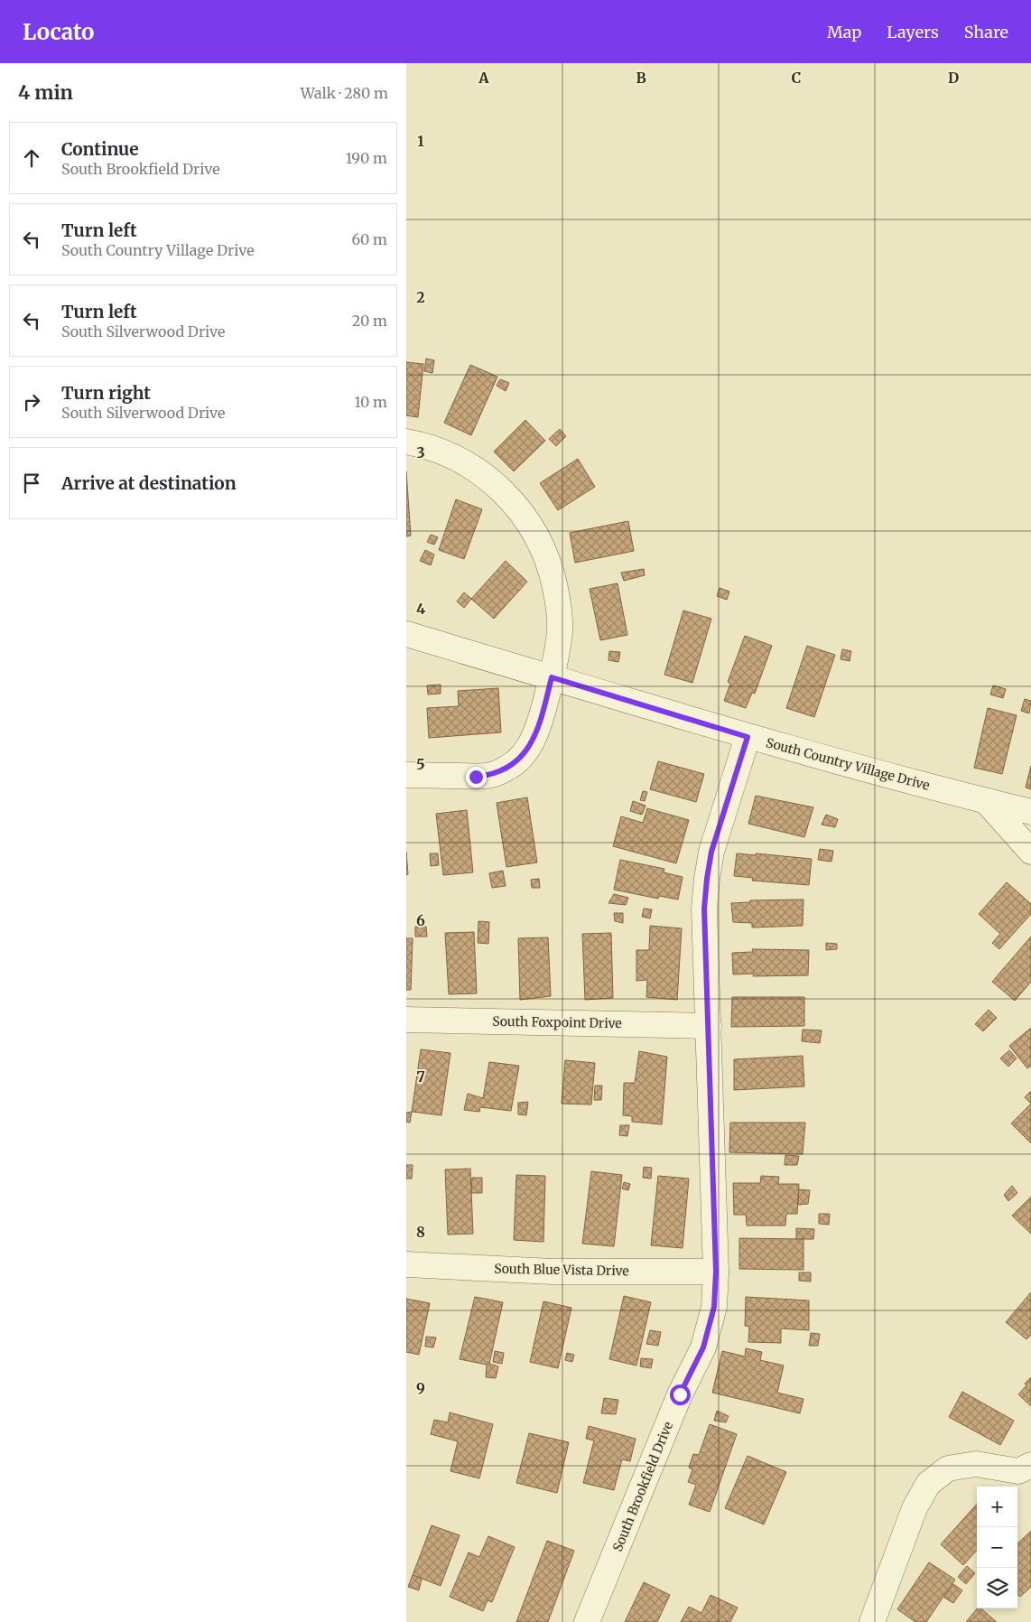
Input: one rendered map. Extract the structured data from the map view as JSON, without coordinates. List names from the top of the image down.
{
  "streets": {
    "street": [
      "South Country Village Drive",
      "South Foxpoint Drive",
      "South Blue Vista Drive",
      "South Brookfield Drive"
    ]
  },
  "crossings": [
    ["South Country Village Drive", "South Brookfield Drive"],
    ["South Foxpoint Drive", "South Brookfield Drive"],
    ["South Blue Vista Drive", "South Brookfield Drive"]
  ],
  "page": {
    "header": "Locato",
    "nav": ["Map", "Layers", "Share"],
    "heading": ["4 min", "Walk · 280 m"],
    "list": [
      ["Continue", "South Brookfield Drive", "190 m"],
      ["Turn left", "South Country Village Drive", "60 m"],
      ["Turn left", "South Silverwood Drive", "20 m"],
      ["Turn right", "South Silverwood Drive", "10 m"],
      "Arrive at destination"
    ],
    "map_buttons": ["+", "−"]
  },
  "grid": {
    "columns": [
      "A",
      "B",
      "C",
      "D"
    ],
    "rows": [
      "1",
      "2",
      "3",
      "4",
      "5",
      "6",
      "7",
      "8",
      "9"
    ]
  }
}
